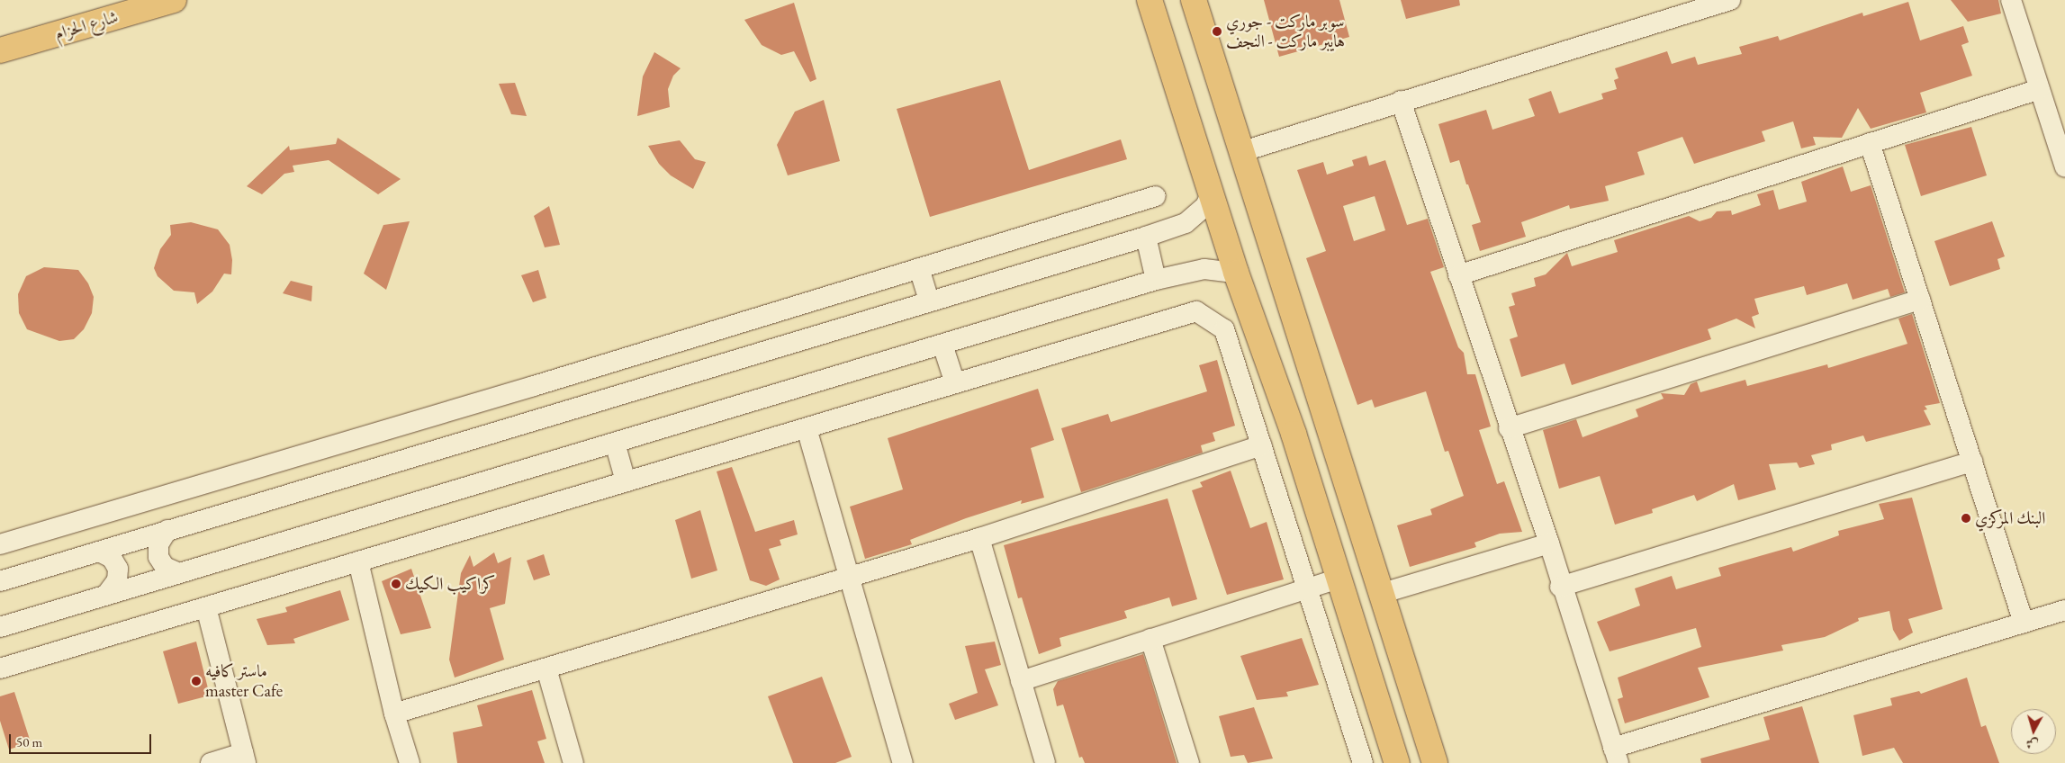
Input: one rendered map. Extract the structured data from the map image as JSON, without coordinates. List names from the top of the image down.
{
  "streets": {
    "main road": ["شارع الحزام"]
  },
  "places": [
    "سوبر ماركت - جوري هايبر ماركت - النجف",
    "البنك المركزي",
    "كراكيب الكيك",
    "ماستر كافيه master Cafe"
  ],
  "scale_bar": "50 m",
  "north": "bottom"
}
